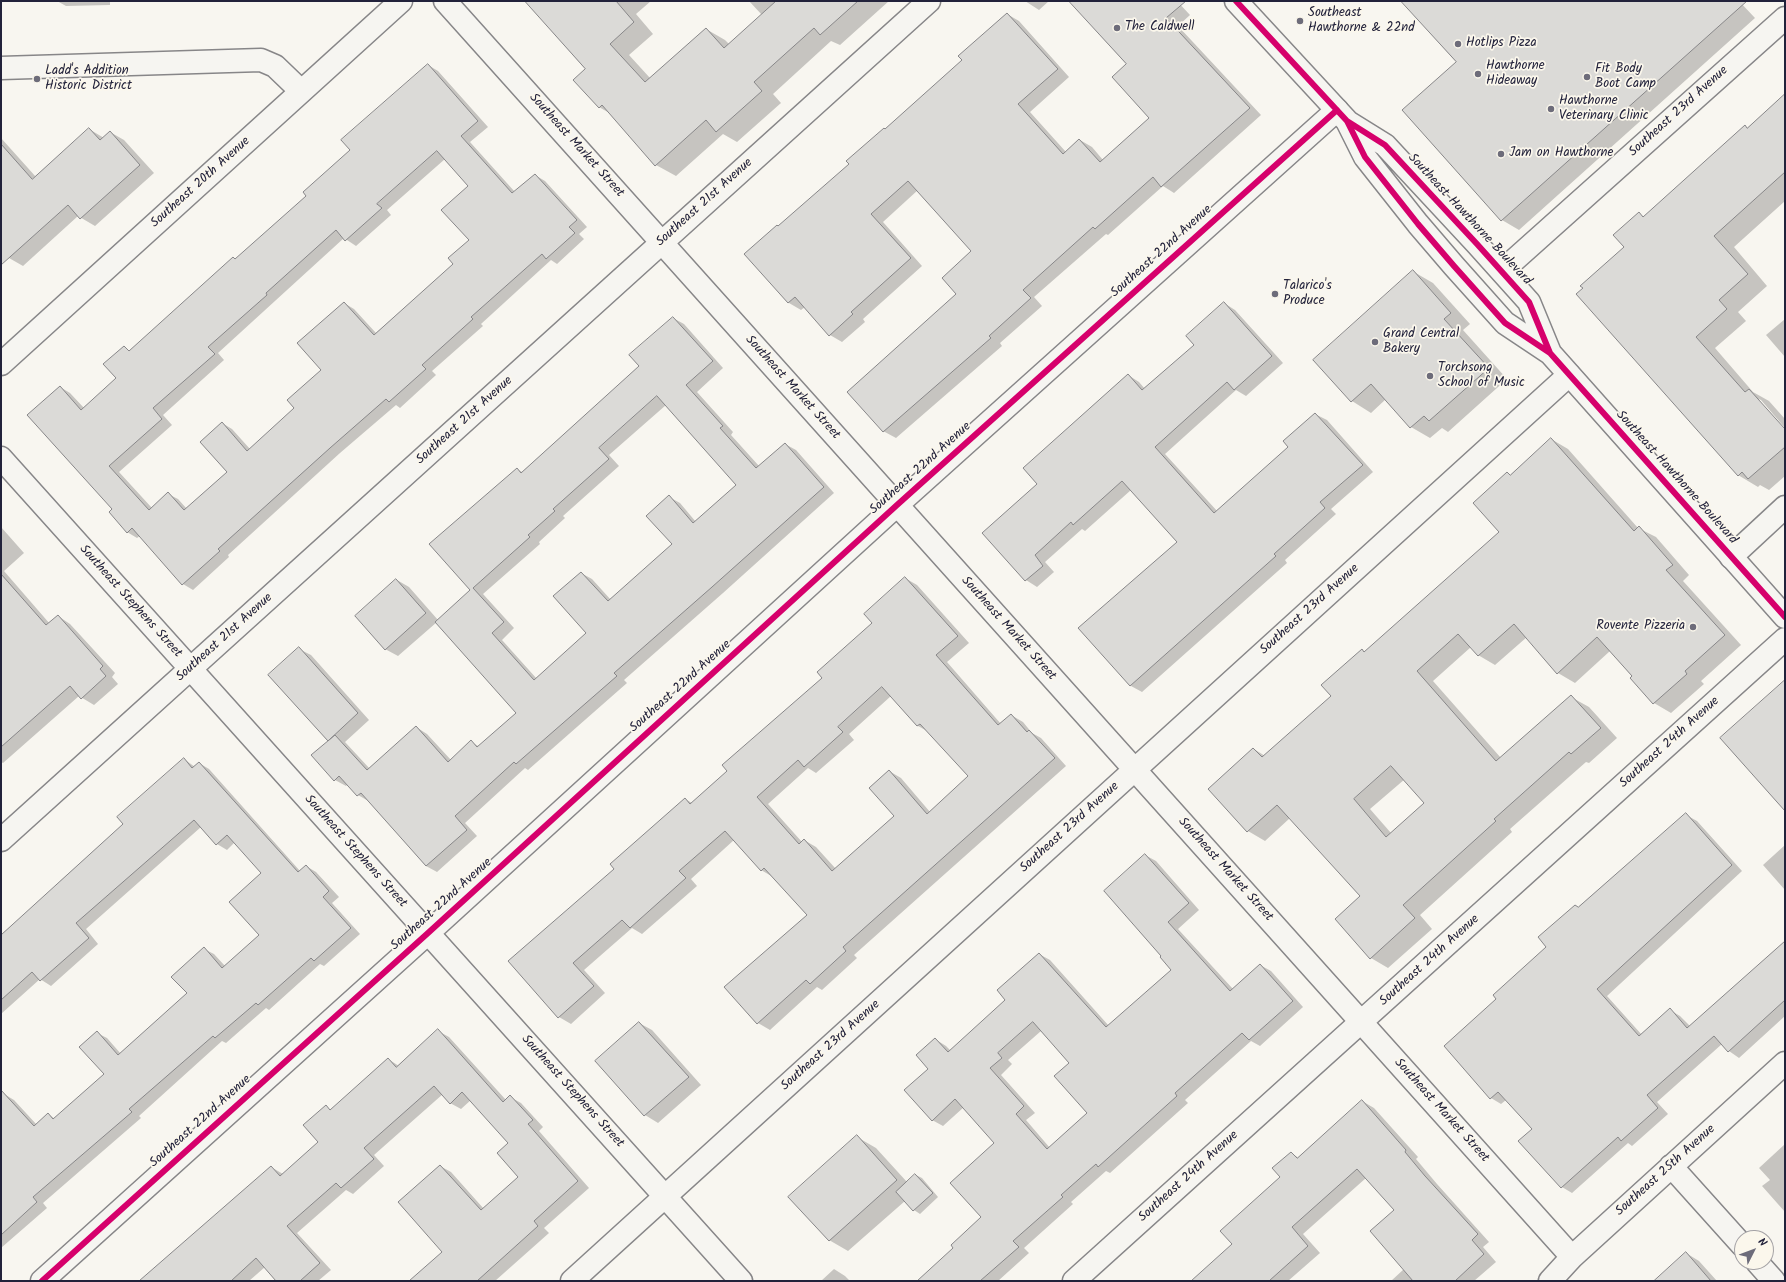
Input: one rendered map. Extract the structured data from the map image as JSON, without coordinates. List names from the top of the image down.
{
  "streets": {
    "street": [
      "Southeast 23rd Avenue",
      "Southeast Market Street",
      "Southeast 20th Avenue",
      "Southeast 21st Avenue",
      "Southeast Hawthorne Boulevard",
      "Southeast 22nd Avenue",
      "Southeast Stephens Street",
      "Southeast 24th Avenue",
      "Southeast 25th Avenue"
    ]
  },
  "crossings": [
    ["Southeast 23rd Avenue", "Southeast Market Street"],
    ["Southeast 23rd Avenue", "Southeast Hawthorne Boulevard"],
    ["Southeast 23rd Avenue", "Southeast Stephens Street"],
    ["Southeast Market Street", "Southeast 21st Avenue"],
    ["Southeast Market Street", "Southeast 22nd Avenue"],
    ["Southeast Market Street", "Southeast 24th Avenue"],
    ["Southeast Market Street", "Southeast 25th Avenue"],
    ["Southeast 21st Avenue", "Southeast Stephens Street"],
    ["Southeast Hawthorne Boulevard", "Southeast 22nd Avenue"],
    ["Southeast 22nd Avenue", "Southeast Stephens Street"]
  ],
  "places": [
    "Southeast Hawthorne & 22nd",
    "The Caldwell",
    "Hotlips Pizza",
    "Hawthorne Hideaway",
    "Fit Body Boot Camp",
    "Ladd's Addition Historic District",
    "Hawthorne Veterinary Clinic",
    "Jam on Hawthorne",
    "Talarico's Produce",
    "Grand Central Bakery",
    "Torchsong School of Music",
    "Rovente Pizzeria"
  ],
  "north": "top right"
}
